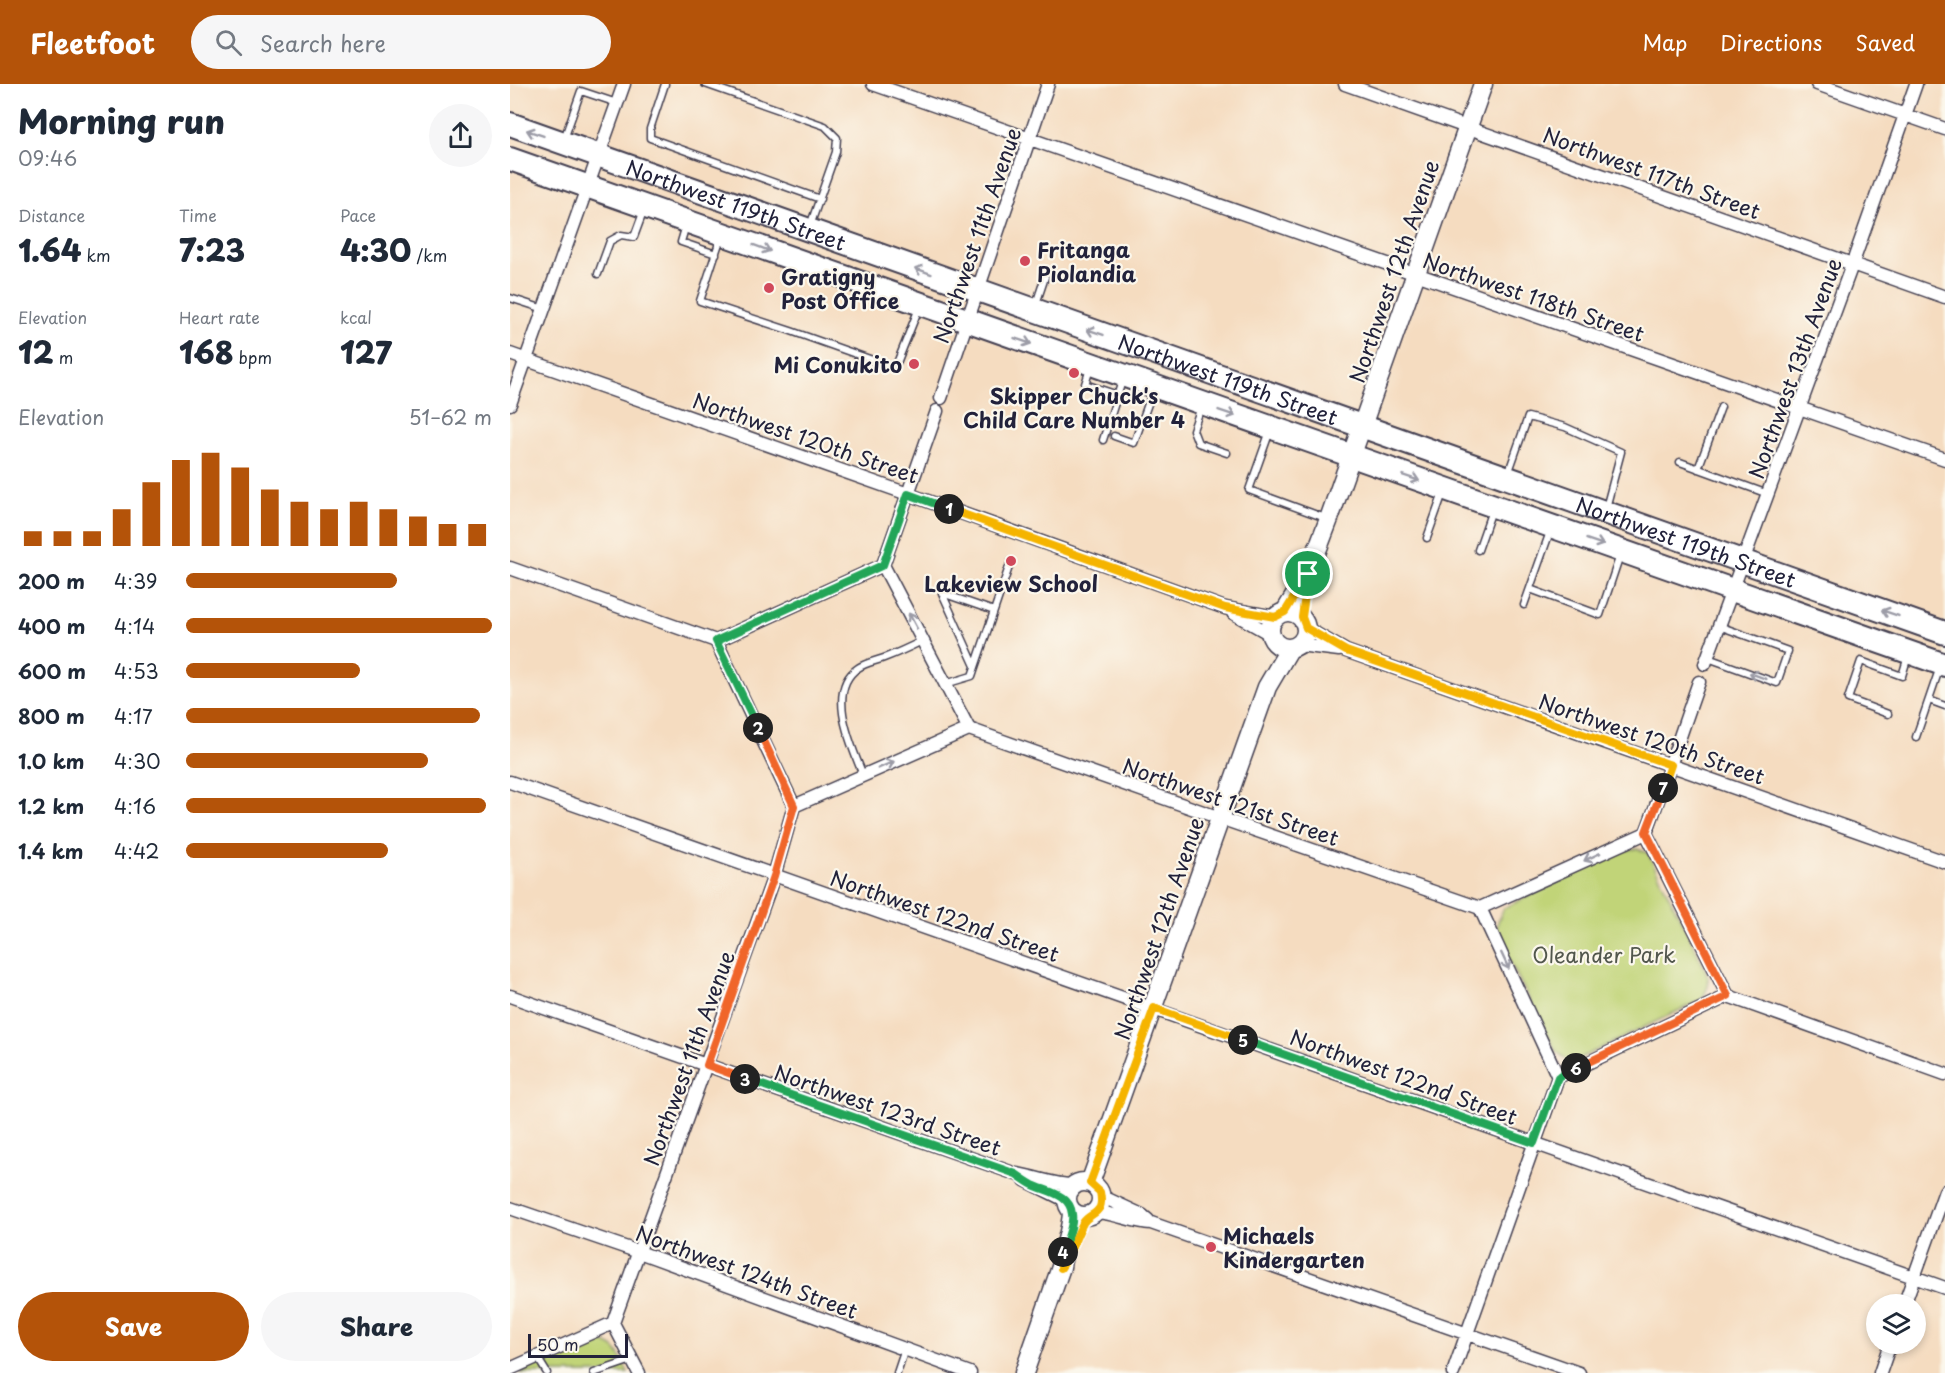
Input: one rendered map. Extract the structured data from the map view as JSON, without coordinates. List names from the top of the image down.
{
  "streets": {
    "highway": ["Northwest 119th Street"],
    "street": [
      "Northwest 117th Street",
      "Northwest 11th Avenue",
      "Northwest 12th Avenue",
      "Northwest 118th Street",
      "Northwest 13th Avenue",
      "Northwest 120th Street",
      "Northwest 121st Street",
      "Northwest 122nd Street",
      "Northwest 123rd Street",
      "Northwest 124th Street"
    ]
  },
  "crossings": [
    ["Northwest 117th Street", "Northwest 12th Avenue"],
    ["Northwest 117th Street", "Northwest 13th Avenue"],
    ["Northwest 119th Street", "Northwest 11th Avenue"],
    ["Northwest 119th Street", "Northwest 12th Avenue"],
    ["Northwest 119th Street", "Northwest 13th Avenue"],
    ["Northwest 11th Avenue", "Northwest 118th Street"],
    ["Northwest 11th Avenue", "Northwest 122nd Street"],
    ["Northwest 11th Avenue", "Northwest 123rd Street"],
    ["Northwest 11th Avenue", "Northwest 124th Street"],
    ["Northwest 12th Avenue", "Northwest 118th Street"],
    ["Northwest 12th Avenue", "Northwest 120th Street"],
    ["Northwest 12th Avenue", "Northwest 121st Street"],
    ["Northwest 12th Avenue", "Northwest 122nd Street"],
    ["Northwest 12th Avenue", "Northwest 123rd Street"],
    ["Northwest 118th Street", "Northwest 13th Avenue"]
  ],
  "parks": ["Oleander Park"],
  "places": [
    "Fritanga Piolandia",
    "Gratigny Post Office",
    "Mi Conukito",
    "Skipper Chuck's Child Care Number 4",
    "Lakeview School",
    "Michaels Kindergarten"
  ],
  "scale_bar": "50 m",
  "page": {
    "header": "Fleetfoot",
    "search": "Search here",
    "nav": ["Map", "Directions", "Saved"],
    "heading": ["Morning run", "09:46"],
    "stats": [
      ["Distance", "1.64 km"],
      ["Time", "7:23"],
      ["Pace", "4:30 /km"],
      ["Elevation", "12 m"],
      ["Heart rate", "168 bpm"],
      ["kcal", "127"]
    ],
    "chart": ["Elevation", "51–62 m"],
    "pins": [
      "1",
      "2",
      "7",
      "5",
      "6",
      "3",
      "4"
    ],
    "list": [
      {
        "name": "200 m",
        "note": "4:39"
      },
      {
        "name": "400 m",
        "note": "4:14"
      },
      {
        "name": "600 m",
        "note": "4:53"
      },
      {
        "name": "800 m",
        "note": "4:17"
      },
      {
        "name": "1.0 km",
        "note": "4:30"
      },
      {
        "name": "1.2 km",
        "note": "4:16"
      },
      {
        "name": "1.4 km",
        "note": "4:42"
      }
    ],
    "buttons": ["Save", "Share"],
    "scale": "50 m"
  }
}
